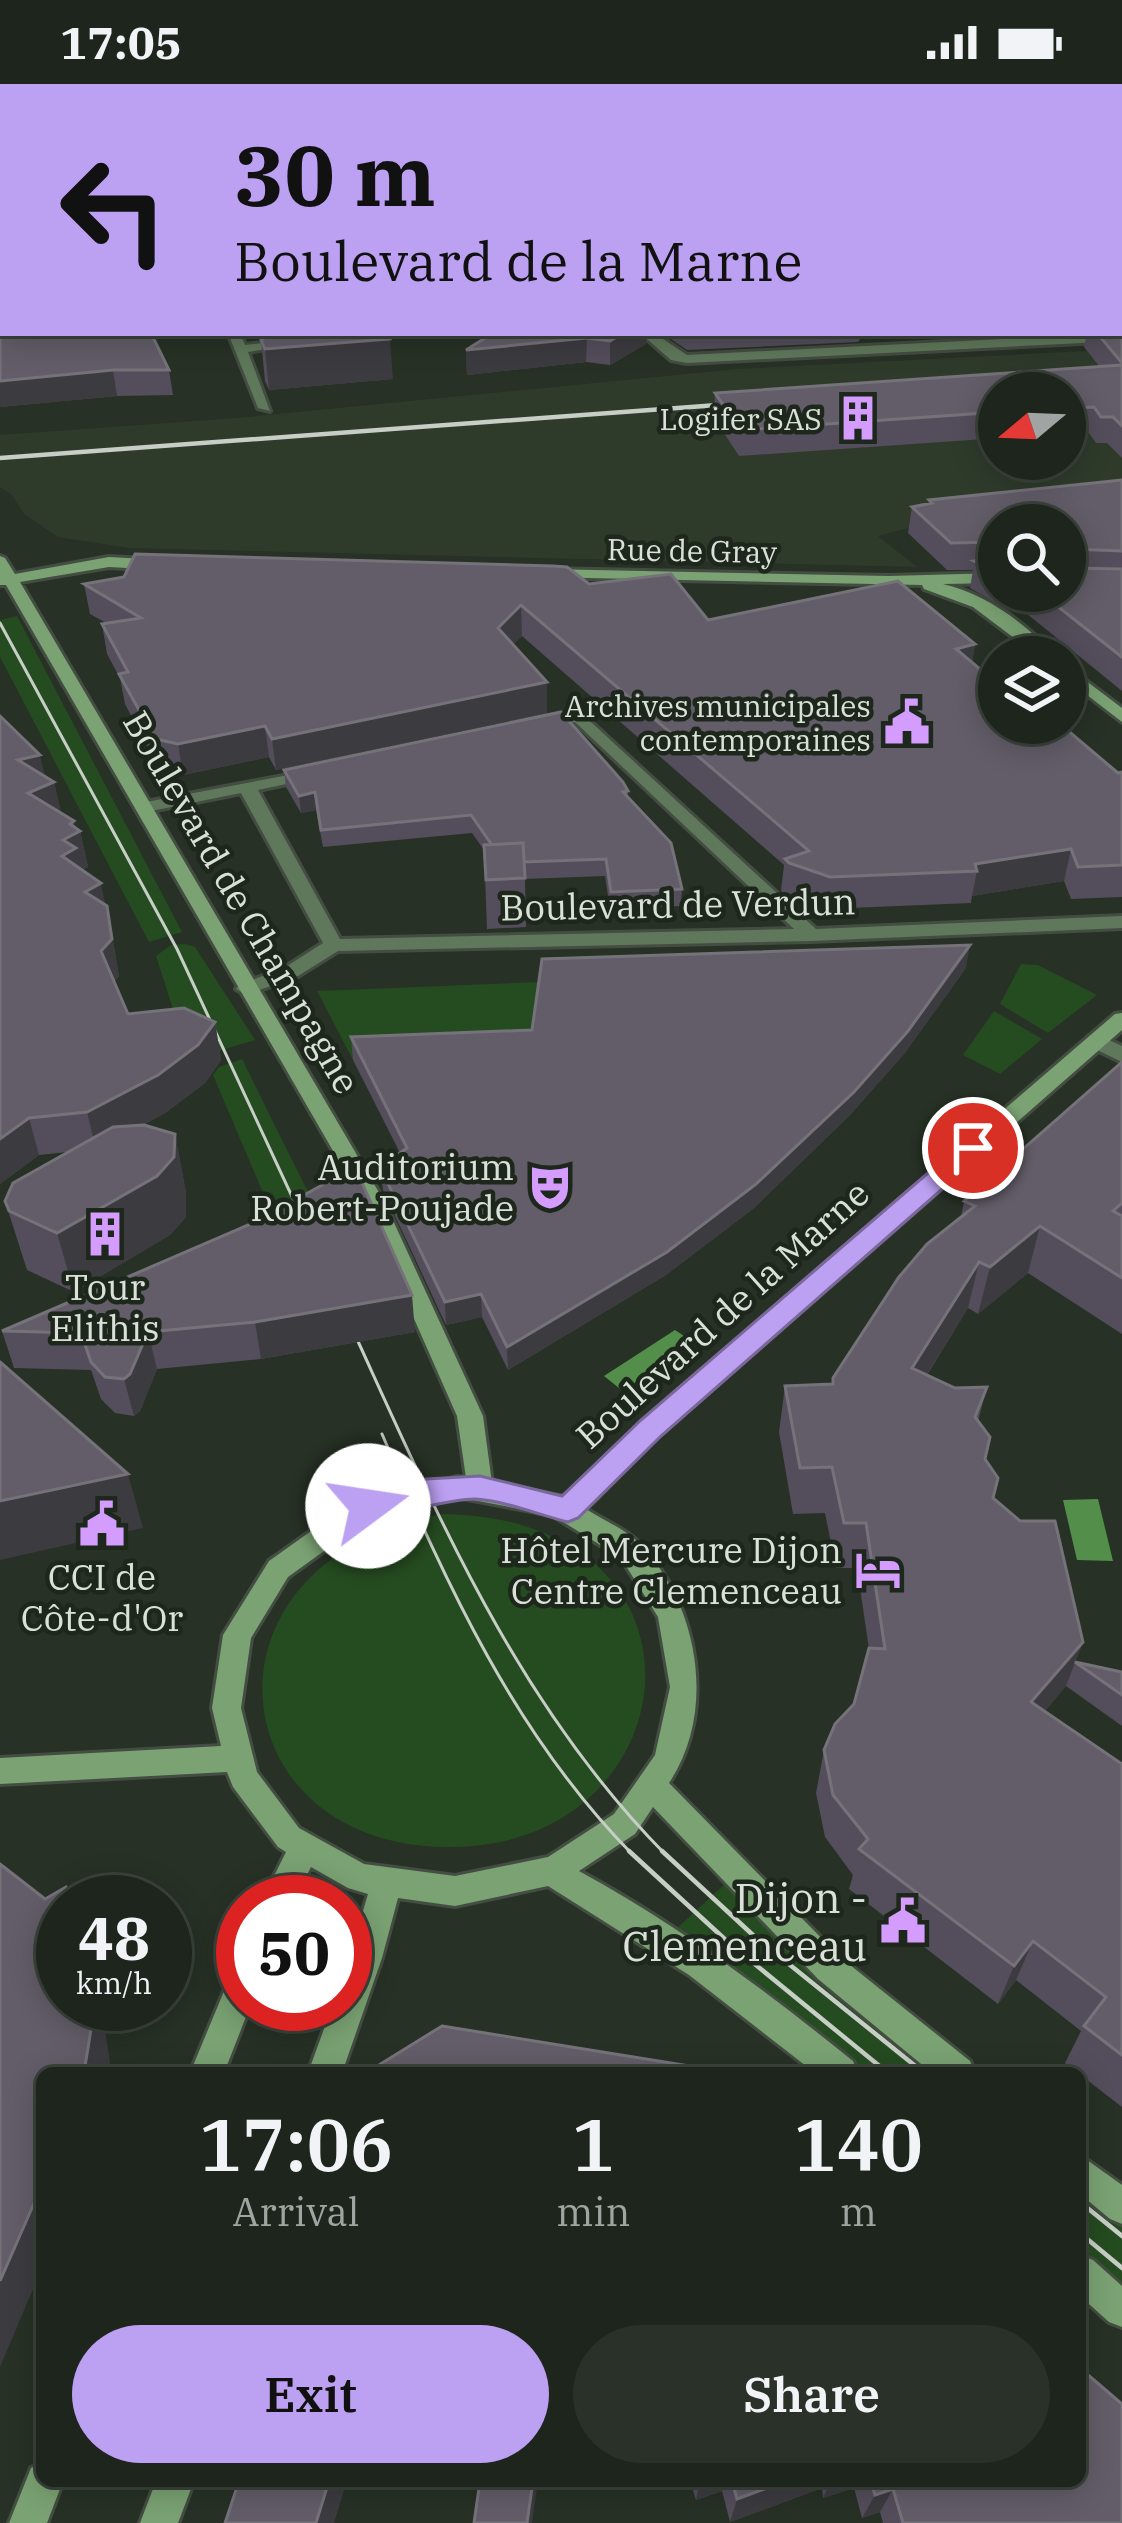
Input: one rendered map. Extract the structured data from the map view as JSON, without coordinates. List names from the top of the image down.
{
  "streets": {
    "main road": ["Rue de Gray", "Boulevard de Champagne", "Boulevard de la Marne"],
    "street": ["Boulevard de Verdun"]
  },
  "crossings": [
    ["Boulevard de Champagne", "Boulevard de Verdun"]
  ],
  "places": {
    "building": ["Logifer SAS", "Tour Elithis"],
    "public building": ["Archives municipales contemporaines", "CCI de Côte-d'Or", "Dijon - Clemenceau"],
    "theatre": ["Auditorium Robert-Poujade"],
    "hotel": ["Hôtel Mercure Dijon Centre Clemenceau"]
  },
  "north": "left",
  "page": {
    "status": "17:05",
    "turn": ["30 m", "Boulevard de la Marne"],
    "speed": "48 km/h",
    "limit": "50",
    "eta": [
      "17:06",
      "Arrival",
      "1",
      "min",
      "140",
      "m"
    ],
    "buttons": ["Exit", "Share"]
  }
}
